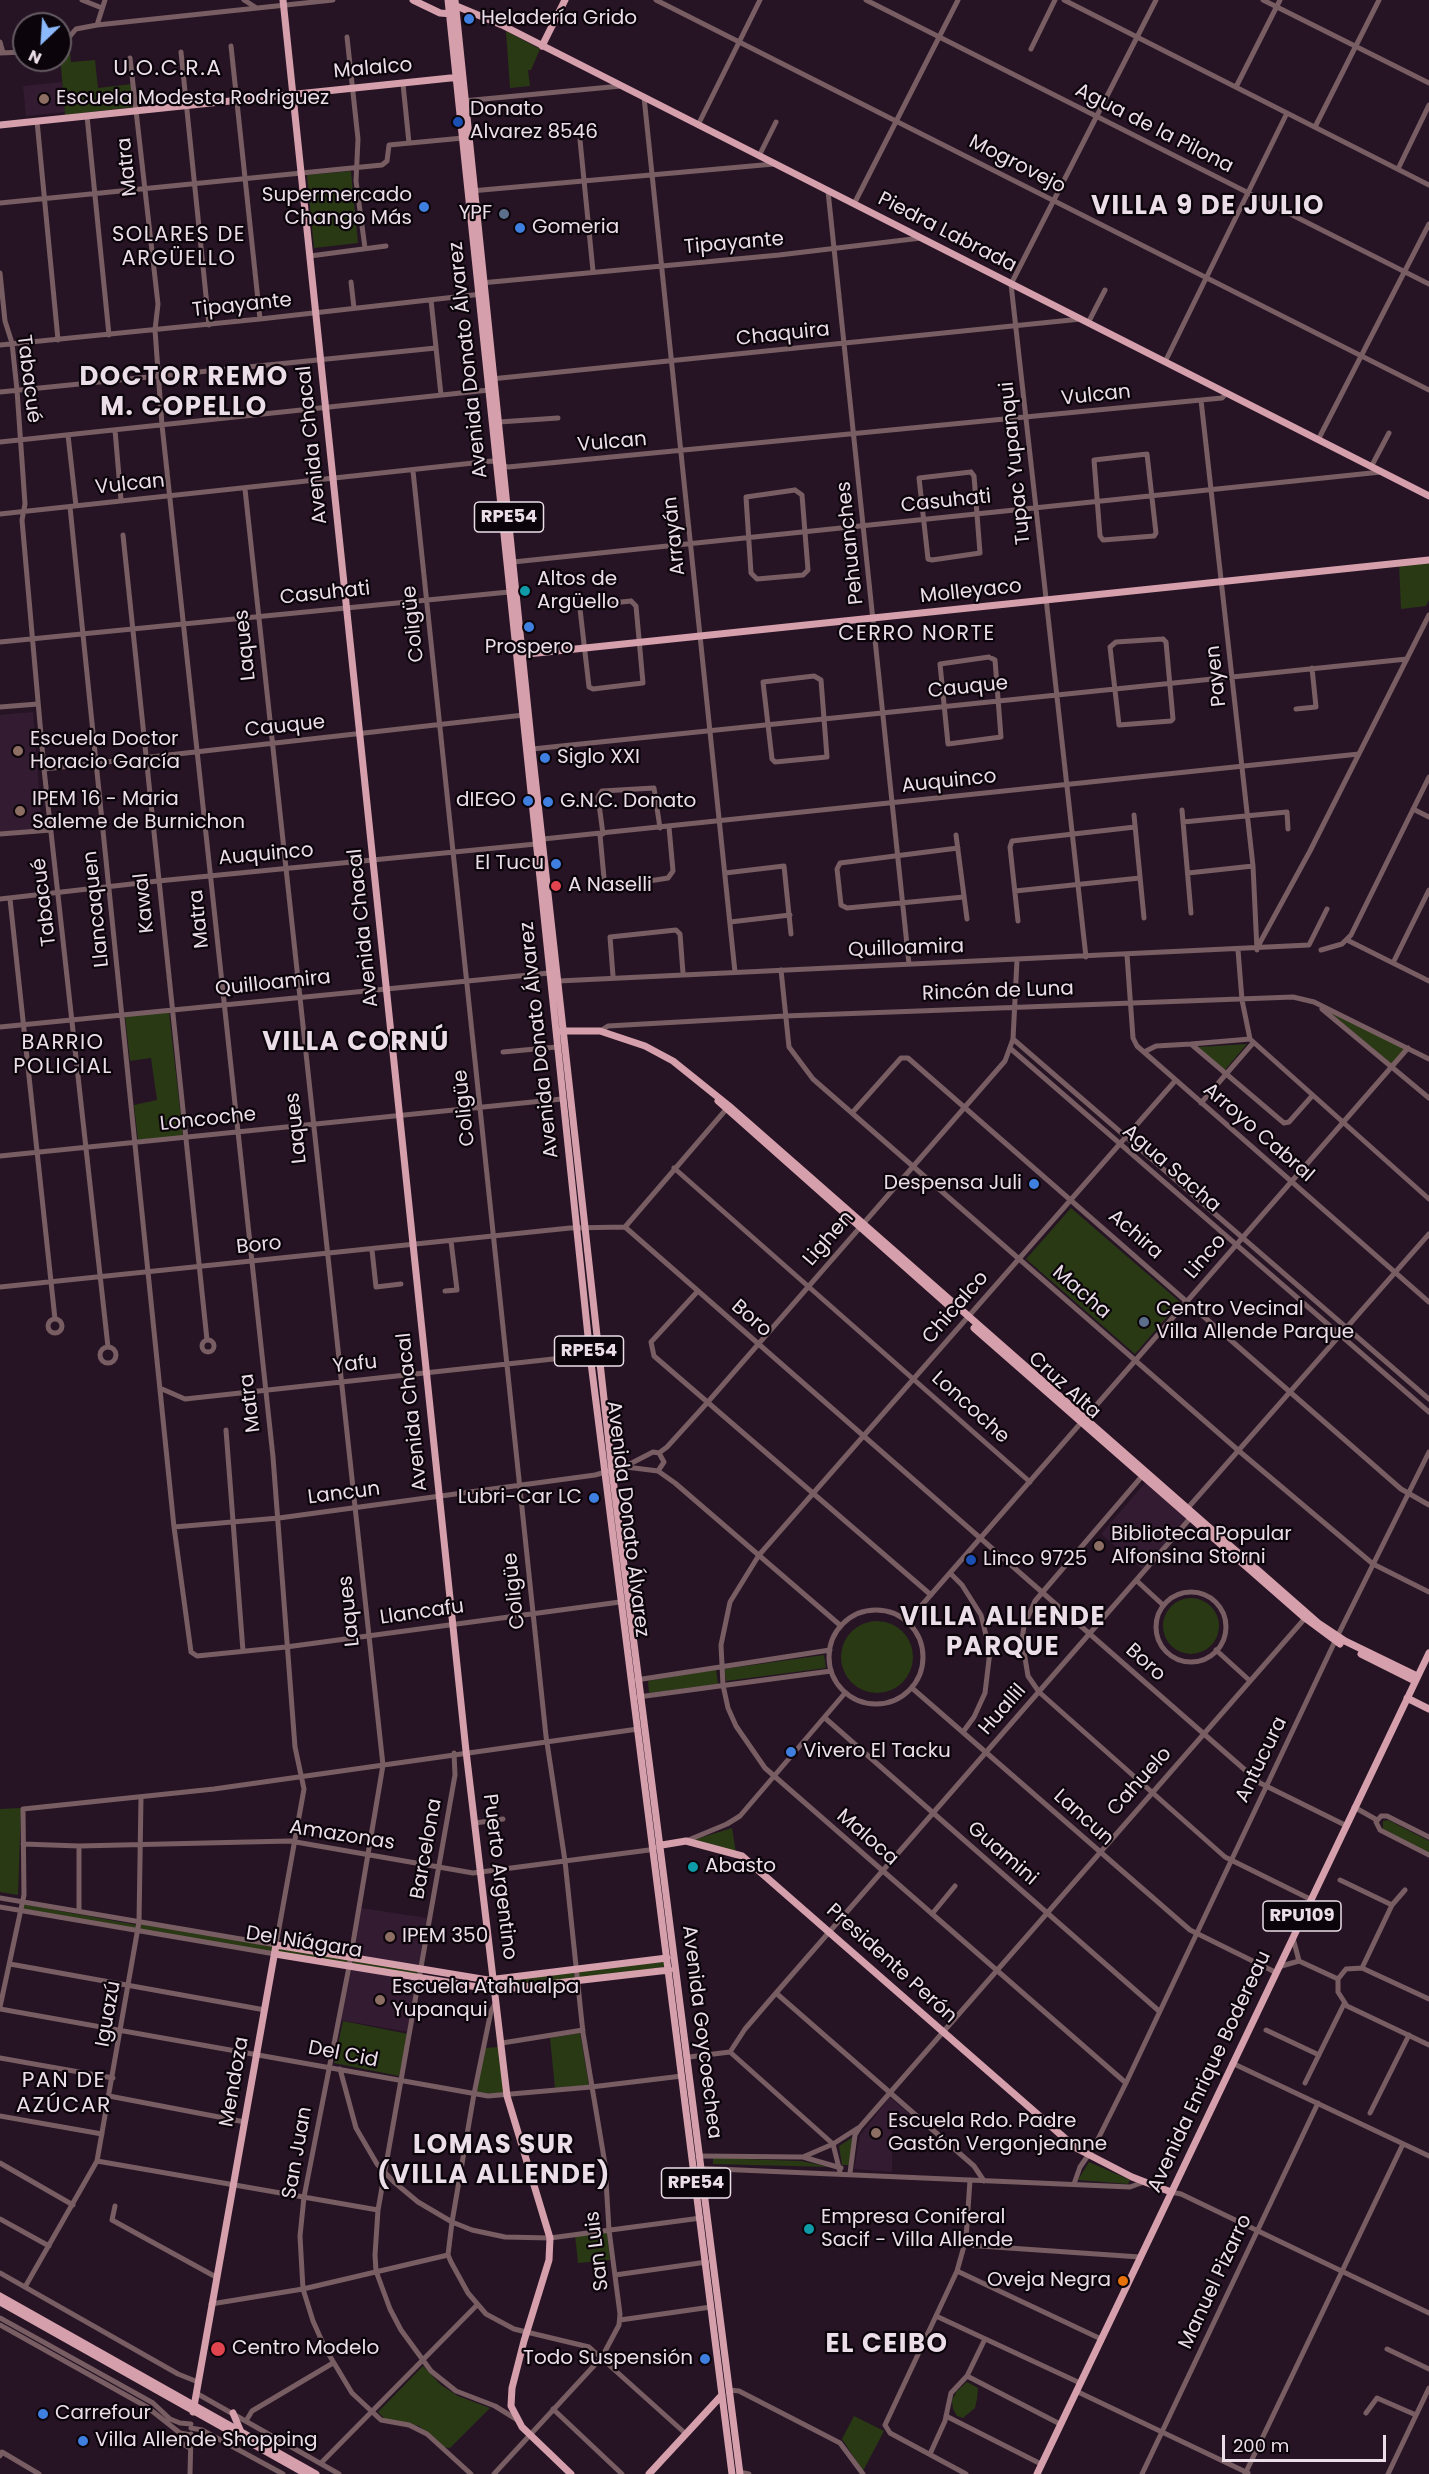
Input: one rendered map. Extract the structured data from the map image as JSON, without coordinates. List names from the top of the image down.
{
  "streets": {
    "main road": [
      "Malalco",
      "Piedra Labrada",
      "Avenida Donato Álvarez",
      "Avenida Chacal",
      "RPE54",
      "Molleyaco",
      "Rincón de Luna",
      "Cruz Alta",
      "Puerto Argentino",
      "RPU109",
      "Del Niágara",
      "Presidente Perón",
      "Avenida Goycoechea",
      "Avenida Enrique Bodereau",
      "Mendoza"
    ],
    "street": [
      "Agua de la Pilona",
      "Mogrovejo",
      "Matra",
      "Tipayante",
      "Chaquira",
      "Tabacué",
      "Vulcan",
      "Tupac Yupanqui",
      "Casuhati",
      "Arrayán",
      "Pehuanches",
      "Coligüe",
      "Laques",
      "Payen",
      "Cauque",
      "Auquinco",
      "Kawal",
      "Llancaquen",
      "Quilloamira",
      "Loncoche",
      "Arroyo Cabral",
      "Agua Sacha",
      "Achira",
      "Lighen",
      "Boro",
      "Linco",
      "Macha",
      "Chicalco",
      "Yafu",
      "Lancun",
      "Llancafu",
      "Huallil",
      "Antucura",
      "Cahuelo",
      "Amazonas",
      "Maloca",
      "Barcelona",
      "Guamini",
      "Iguazú",
      "Del Cid",
      "San Juan",
      "San Luis",
      "Manuel Pizarro"
    ]
  },
  "crossings": [
    ["Malalco", "Matra"],
    ["Malalco", "Avenida Donato Álvarez"],
    ["Malalco", "Avenida Chacal"],
    ["Matra", "Tipayante"],
    ["Matra", "Vulcan"],
    ["Matra", "Casuhati"],
    ["Matra", "Cauque"],
    ["Matra", "Auquinco"],
    ["Matra", "Quilloamira"],
    ["Matra", "Loncoche"],
    ["Matra", "Boro"],
    ["Matra", "Yafu"],
    ["Matra", "Lancun"],
    ["Matra", "Llancafu"],
    ["Matra", "Mendoza"],
    ["Piedra Labrada", "Tipayante"],
    ["Piedra Labrada", "Chaquira"],
    ["Piedra Labrada", "Avenida Donato Álvarez"],
    ["Piedra Labrada", "Vulcan"],
    ["Piedra Labrada", "Tupac Yupanqui"],
    ["Piedra Labrada", "Casuhati"],
    ["Piedra Labrada", "Arrayán"],
    ["Piedra Labrada", "Pehuanches"],
    ["Tipayante", "Avenida Donato Álvarez"],
    ["Tipayante", "Tabacué"],
    ["Tipayante", "Avenida Chacal"],
    ["Tipayante", "Arrayán"],
    ["Tipayante", "Pehuanches"],
    ["Chaquira", "Avenida Donato Álvarez"],
    ["Chaquira", "Tupac Yupanqui"],
    ["Chaquira", "Arrayán"],
    ["Chaquira", "Pehuanches"],
    ["Avenida Donato Álvarez", "Vulcan"],
    ["Avenida Donato Álvarez", "Casuhati"],
    ["Avenida Donato Álvarez", "Molleyaco"],
    ["Avenida Donato Álvarez", "Cauque"],
    ["Avenida Donato Álvarez", "Auquinco"],
    ["Avenida Donato Álvarez", "Quilloamira"],
    ["Avenida Donato Álvarez", "Rincón de Luna"],
    ["Avenida Donato Álvarez", "Loncoche"],
    ["Avenida Donato Álvarez", "Boro"],
    ["Avenida Donato Álvarez", "Yafu"],
    ["Avenida Donato Álvarez", "Lancun"],
    ["Avenida Donato Álvarez", "Llancafu"],
    ["Avenida Donato Álvarez", "Amazonas"],
    ["Avenida Donato Álvarez", "Presidente Perón"],
    ["Avenida Donato Álvarez", "Avenida Goycoechea"],
    ["Tabacué", "Vulcan"],
    ["Tabacué", "Casuhati"],
    ["Tabacué", "Cauque"],
    ["Tabacué", "Auquinco"],
    ["Tabacué", "Quilloamira"],
    ["Tabacué", "Loncoche"],
    ["Tabacué", "Boro"],
    ["Vulcan", "Avenida Chacal"],
    ["Vulcan", "Tupac Yupanqui"],
    ["Vulcan", "Arrayán"],
    ["Vulcan", "Pehuanches"],
    ["Vulcan", "Coligüe"],
    ["Vulcan", "Laques"],
    ["Vulcan", "Payen"],
    ["Vulcan", "Llancaquen"],
    ["Avenida Chacal", "Casuhati"],
    ["Avenida Chacal", "Cauque"],
    ["Avenida Chacal", "Auquinco"],
    ["Avenida Chacal", "Quilloamira"],
    ["Avenida Chacal", "Loncoche"],
    ["Avenida Chacal", "Boro"],
    ["Avenida Chacal", "Yafu"],
    ["Avenida Chacal", "Lancun"],
    ["Avenida Chacal", "Llancafu"],
    ["Avenida Chacal", "Puerto Argentino"],
    ["Tupac Yupanqui", "Casuhati"],
    ["Tupac Yupanqui", "Molleyaco"],
    ["Tupac Yupanqui", "Cauque"],
    ["Tupac Yupanqui", "Auquinco"],
    ["Tupac Yupanqui", "Quilloamira"],
    ["Casuhati", "Arrayán"],
    ["Casuhati", "Pehuanches"],
    ["Casuhati", "Coligüe"],
    ["Casuhati", "Laques"],
    ["Casuhati", "Payen"],
    ["Casuhati", "Kawal"],
    ["Casuhati", "Llancaquen"],
    ["Arrayán", "Molleyaco"],
    ["Arrayán", "Cauque"],
    ["Arrayán", "Auquinco"],
    ["Arrayán", "Quilloamira"],
    ["Pehuanches", "Molleyaco"],
    ["Pehuanches", "Cauque"],
    ["Pehuanches", "Auquinco"],
    ["Pehuanches", "Quilloamira"],
    ["Molleyaco", "Payen"],
    ["Coligüe", "Cauque"],
    ["Coligüe", "Auquinco"],
    ["Coligüe", "Quilloamira"],
    ["Coligüe", "Loncoche"],
    ["Coligüe", "Boro"],
    ["Coligüe", "Yafu"],
    ["Coligüe", "Lancun"],
    ["Coligüe", "Llancafu"],
    ["Laques", "Cauque"],
    ["Laques", "Auquinco"],
    ["Laques", "Quilloamira"],
    ["Laques", "Loncoche"],
    ["Laques", "Boro"],
    ["Laques", "Yafu"],
    ["Laques", "Lancun"],
    ["Laques", "Llancafu"],
    ["Laques", "San Juan"],
    ["Payen", "Cauque"],
    ["Payen", "Auquinco"],
    ["Payen", "Quilloamira"],
    ["Cauque", "Kawal"],
    ["Cauque", "Llancaquen"],
    ["Auquinco", "Kawal"],
    ["Auquinco", "Llancaquen"],
    ["Kawal", "Quilloamira"],
    ["Kawal", "Loncoche"],
    ["Kawal", "Boro"],
    ["Llancaquen", "Quilloamira"],
    ["Llancaquen", "Loncoche"],
    ["Llancaquen", "Boro"],
    ["Llancaquen", "Yafu"],
    ["Llancaquen", "Lancun"],
    ["Llancaquen", "Llancafu"],
    ["Quilloamira", "Arroyo Cabral"],
    ["Quilloamira", "Macha"],
    ["Rincón de Luna", "Arroyo Cabral"],
    ["Rincón de Luna", "Linco"],
    ["Rincón de Luna", "Macha"],
    ["Rincón de Luna", "Cruz Alta"],
    ["Loncoche", "Lighen"],
    ["Loncoche", "Linco"],
    ["Loncoche", "Chicalco"],
    ["Arroyo Cabral", "Linco"],
    ["Arroyo Cabral", "Chicalco"],
    ["Agua Sacha", "Lighen"],
    ["Agua Sacha", "Linco"],
    ["Agua Sacha", "Chicalco"],
    ["Achira", "Lighen"],
    ["Achira", "Linco"],
    ["Achira", "Macha"],
    ["Achira", "Chicalco"],
    ["Achira", "Antucura"],
    ["Lighen", "Boro"],
    ["Lighen", "Macha"],
    ["Lighen", "Cruz Alta"],
    ["Lighen", "Lancun"],
    ["Boro", "Linco"],
    ["Boro", "Chicalco"],
    ["Boro", "Huallil"],
    ["Boro", "Antucura"],
    ["Boro", "Cahuelo"],
    ["Boro", "Avenida Enrique Bodereau"],
    ["Linco", "Macha"],
    ["Linco", "Cruz Alta"],
    ["Linco", "Lancun"],
    ["Macha", "Chicalco"],
    ["Macha", "Antucura"],
    ["Chicalco", "Cruz Alta"],
    ["Chicalco", "Lancun"],
    ["Chicalco", "Maloca"],
    ["Cruz Alta", "Huallil"],
    ["Cruz Alta", "Antucura"],
    ["Cruz Alta", "Cahuelo"],
    ["Cruz Alta", "Avenida Enrique Bodereau"],
    ["Lancun", "Llancafu"],
    ["Lancun", "Huallil"],
    ["Lancun", "Antucura"],
    ["Lancun", "Cahuelo"],
    ["Lancun", "Maloca"],
    ["Lancun", "Avenida Enrique Bodereau"],
    ["Huallil", "Maloca"],
    ["Huallil", "Guamini"],
    ["Huallil", "Presidente Perón"],
    ["Antucura", "Maloca"],
    ["Antucura", "Guamini"],
    ["Antucura", "Presidente Perón"],
    ["Cahuelo", "Maloca"],
    ["Cahuelo", "Guamini"],
    ["Cahuelo", "Presidente Perón"],
    ["Amazonas", "Barcelona"],
    ["Amazonas", "Puerto Argentino"],
    ["Amazonas", "Presidente Perón"],
    ["Amazonas", "Iguazú"],
    ["Amazonas", "Avenida Goycoechea"],
    ["Amazonas", "Mendoza"],
    ["Amazonas", "San Juan"],
    ["Barcelona", "Puerto Argentino"],
    ["Barcelona", "Del Niágara"],
    ["Barcelona", "Del Cid"],
    ["Puerto Argentino", "Del Niágara"],
    ["Puerto Argentino", "Del Cid"],
    ["Del Niágara", "Iguazú"],
    ["Del Niágara", "Avenida Goycoechea"],
    ["Del Niágara", "Mendoza"],
    ["Del Niágara", "San Juan"],
    ["Del Niágara", "San Luis"],
    ["Presidente Perón", "Avenida Goycoechea"],
    ["Presidente Perón", "Avenida Enrique Bodereau"],
    ["Iguazú", "Del Cid"],
    ["Avenida Goycoechea", "Del Cid"],
    ["Del Cid", "Mendoza"],
    ["Del Cid", "San Juan"],
    ["Del Cid", "San Luis"]
  ],
  "districts": [
    "U.O.C.R.A",
    "VILLA 9 DE JULIO",
    "SOLARES DE ARGÜELLO",
    "DOCTOR REMO M. COPELLO",
    "CERRO NORTE",
    "VILLA CORNÚ",
    "BARRIO POLICIAL",
    "VILLA ALLENDE PARQUE",
    "PAN DE AZÚCAR",
    "LOMAS SUR (VILLA ALLENDE)",
    "EL CEIBO"
  ],
  "places": [
    "Heladería Grido",
    "Escuela Modesta Rodriguez",
    "Donato Alvarez 8546",
    "Supermercado Chango Más",
    "YPF",
    "Gomeria",
    "Altos de Argüello",
    "Prospero",
    "Escuela Doctor Horacio García",
    "Siglo XXI",
    "dIEGO",
    "G.N.C. Donato",
    "IPEM 16 - Maria Saleme de Burnichon",
    "El Tucu",
    "A Naselli",
    "Despensa Juli",
    "Centro Vecinal Villa Allende Parque",
    "Lubri-Car LC",
    "Biblioteca Popular Alfonsina Storni",
    "Linco 9725",
    "Vivero El Tacku",
    "Abasto",
    "IPEM 350",
    "Escuela Atahualpa Yupanqui",
    "Escuela Rdo. Padre Gastón Vergonjeanne",
    "Empresa Coniferal Sacif - Villa Allende",
    "Oveja Negra",
    "Centro Modelo",
    "Todo Suspensión",
    "Carrefour",
    "Villa Allende Shopping"
  ],
  "scale_bar": "200 m",
  "north": "bottom left"
}
